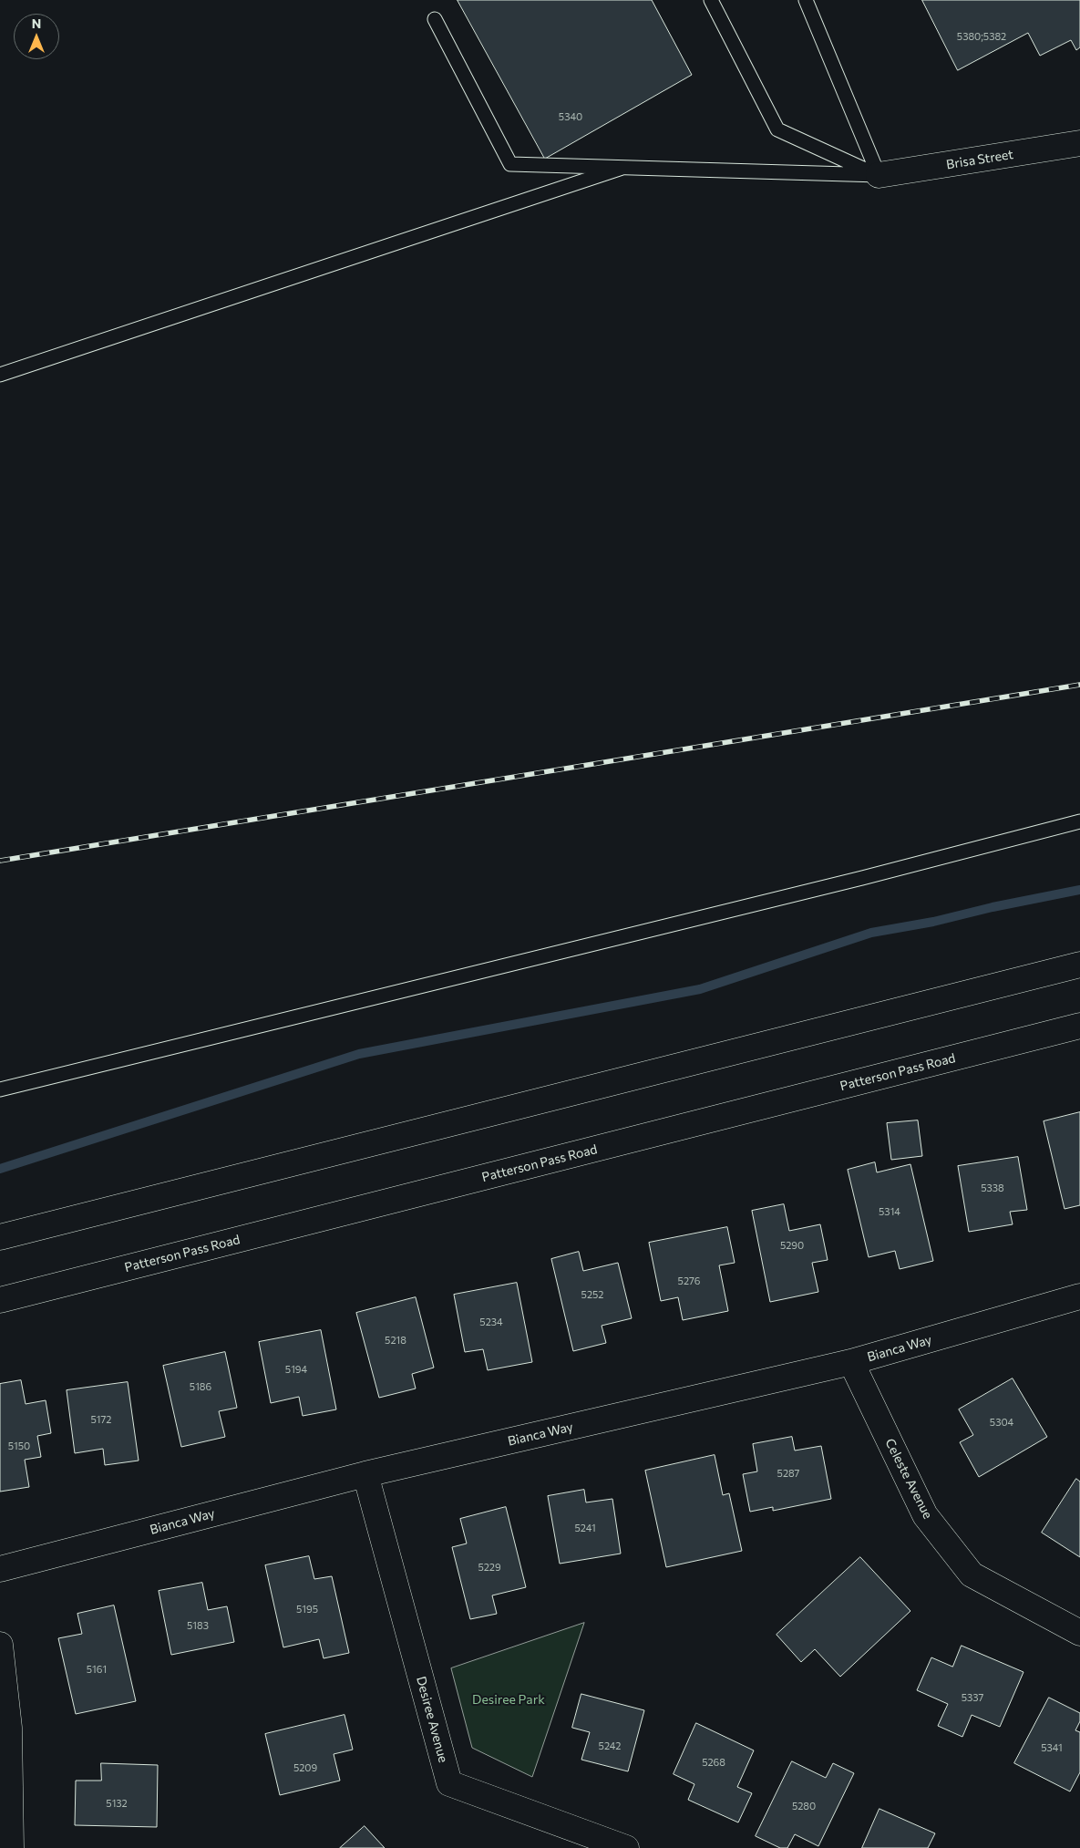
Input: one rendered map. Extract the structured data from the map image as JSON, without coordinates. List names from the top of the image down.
{
  "streets": {
    "street": [
      "Brisa Street",
      "Patterson Pass Road",
      "Bianca Way",
      "Celeste Avenue",
      "Desiree Avenue"
    ]
  },
  "crossings": [
    ["Bianca Way", "Celeste Avenue"],
    ["Bianca Way", "Desiree Avenue"]
  ],
  "parks": ["Desiree Park"],
  "house_numbers": [
    "5380;5382",
    "5340",
    "5338",
    "5314",
    "5290",
    "5276",
    "5252",
    "5234",
    "5218",
    "5194",
    "5186",
    "5172",
    "5304",
    "5150",
    "5287",
    "5241",
    "5229",
    "5195",
    "5183",
    "5161",
    "5337",
    "5242",
    "5341",
    "5268",
    "5209",
    "5132",
    "5280"
  ],
  "north": "top"
}
